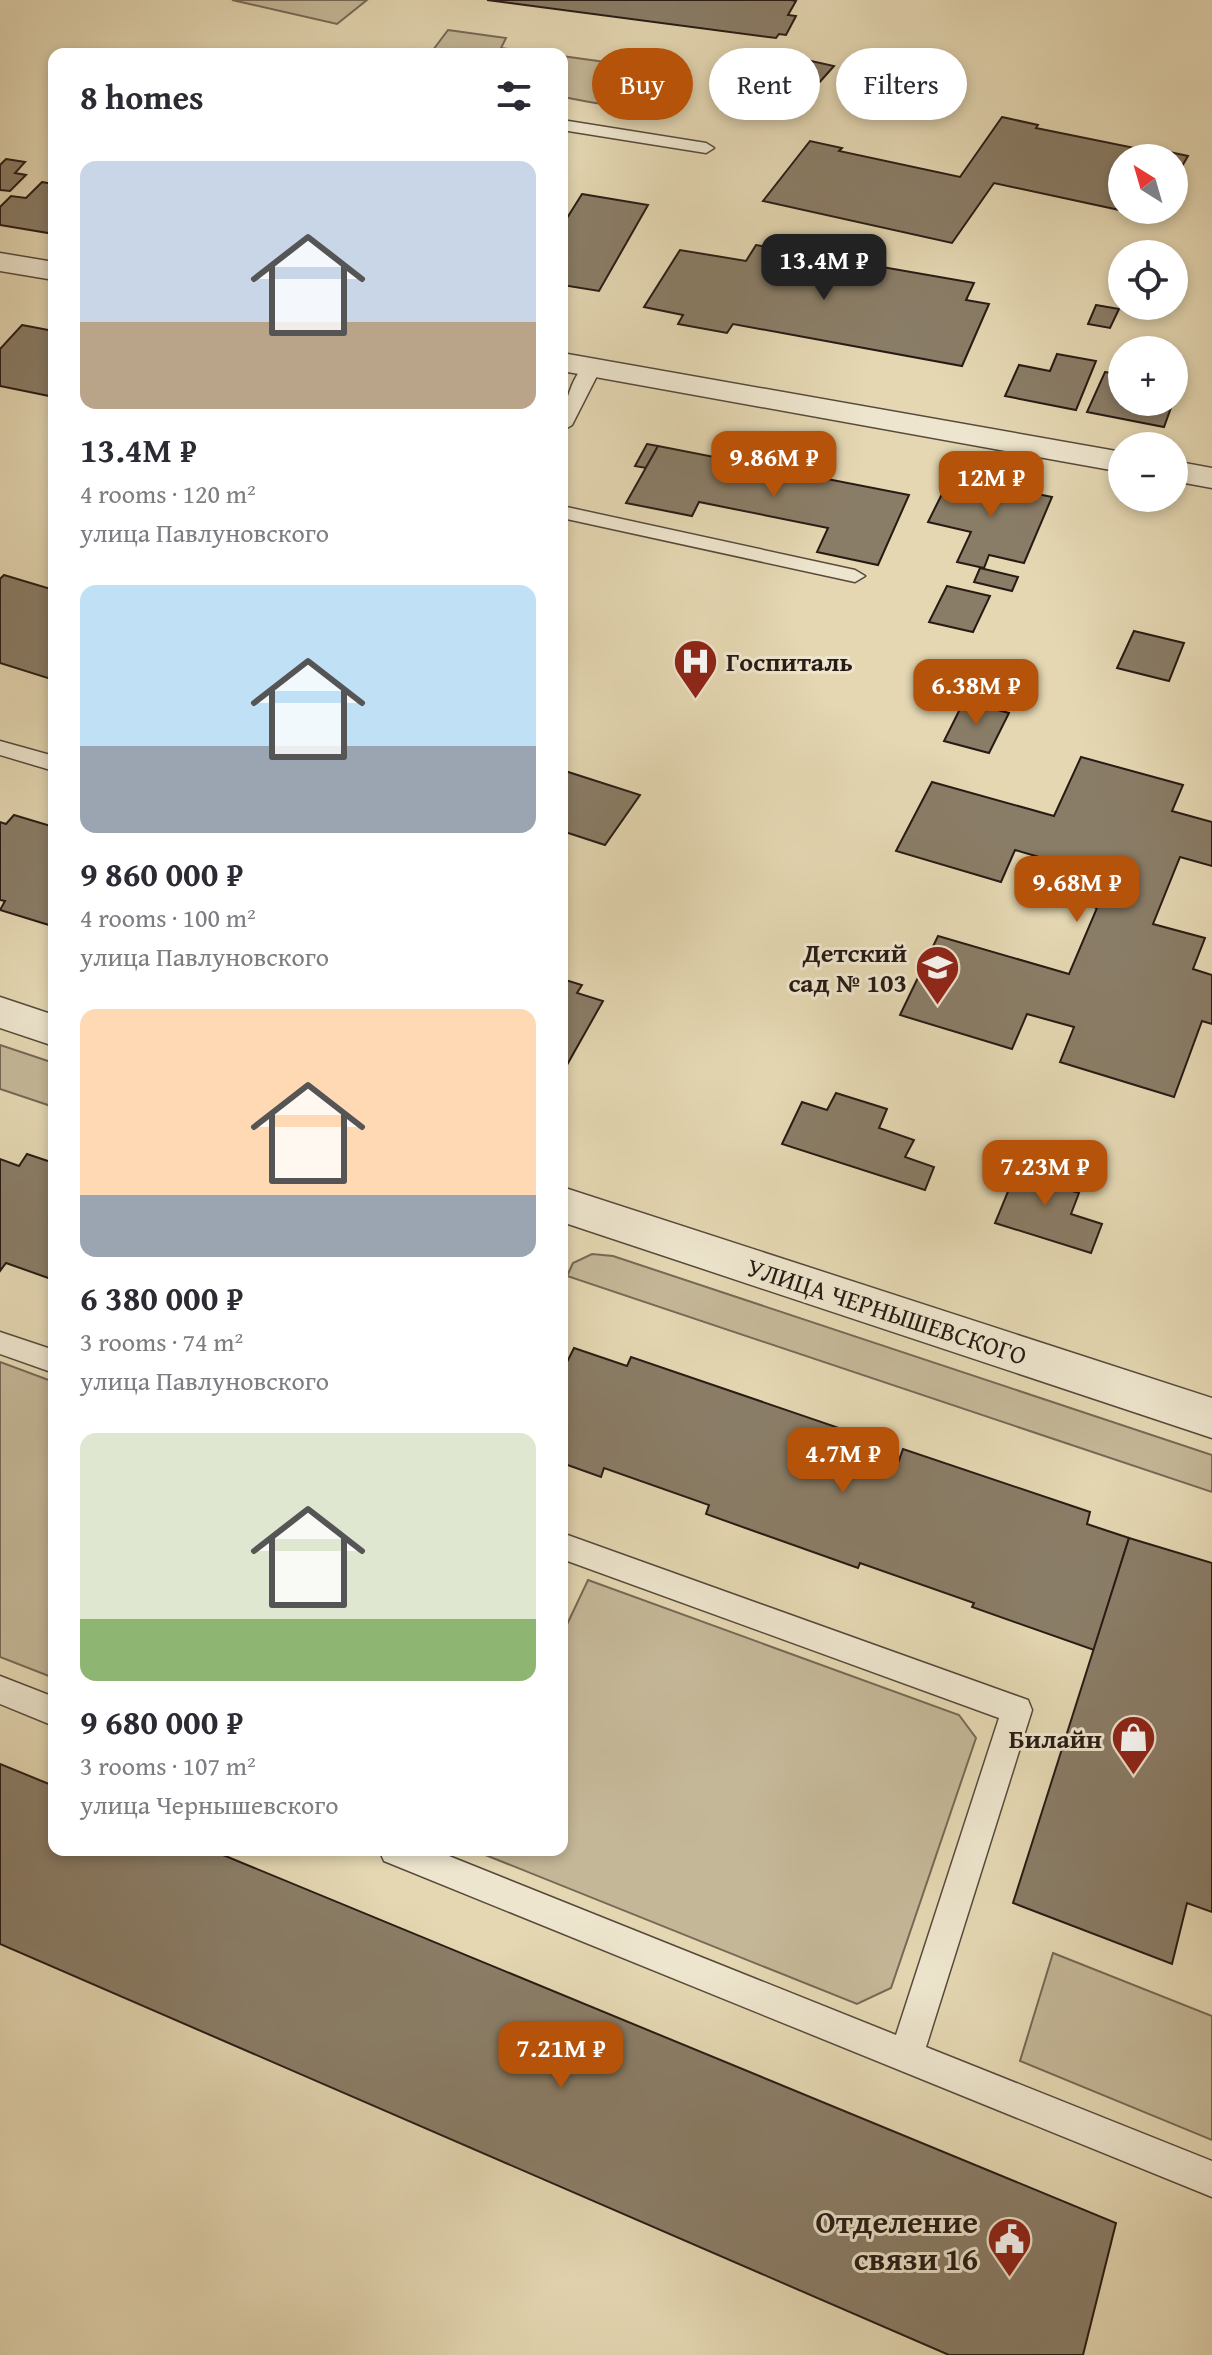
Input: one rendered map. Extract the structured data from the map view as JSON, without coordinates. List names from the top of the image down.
{
  "streets": {
    "street": ["УЛИЦА ЧЕРНЫШЕВСКОГО"]
  },
  "places": {
    "hospital": ["Госпиталь"],
    "school or university": ["Детский сад № 103"],
    "shop": ["Билайн"],
    "public building": ["Отделение связи 16"]
  },
  "north": "top left",
  "page": {
    "chip": ["Buy", "Rent", "Filters"],
    "heading": "8 homes",
    "map_buttons": ["+", "−"],
    "list": [
      {
        "name": "13.4M ₽",
        "note": "4 rooms · 120 m² · улица Павлуновского"
      },
      {
        "name": "9 860 000 ₽",
        "note": "4 rooms · 100 m² · улица Павлуновского"
      },
      {
        "name": "6 380 000 ₽",
        "note": "3 rooms · 74 m² · улица Павлуновского"
      },
      {
        "name": "9 680 000 ₽",
        "note": "3 rooms · 107 m² · улица Чернышевского"
      }
    ],
    "price": [
      "13.4M ₽",
      "9.86M ₽",
      "12M ₽",
      "6.38M ₽",
      "9.68M ₽",
      "7.23M ₽",
      "4.7M ₽",
      "7.21M ₽"
    ]
  }
}
